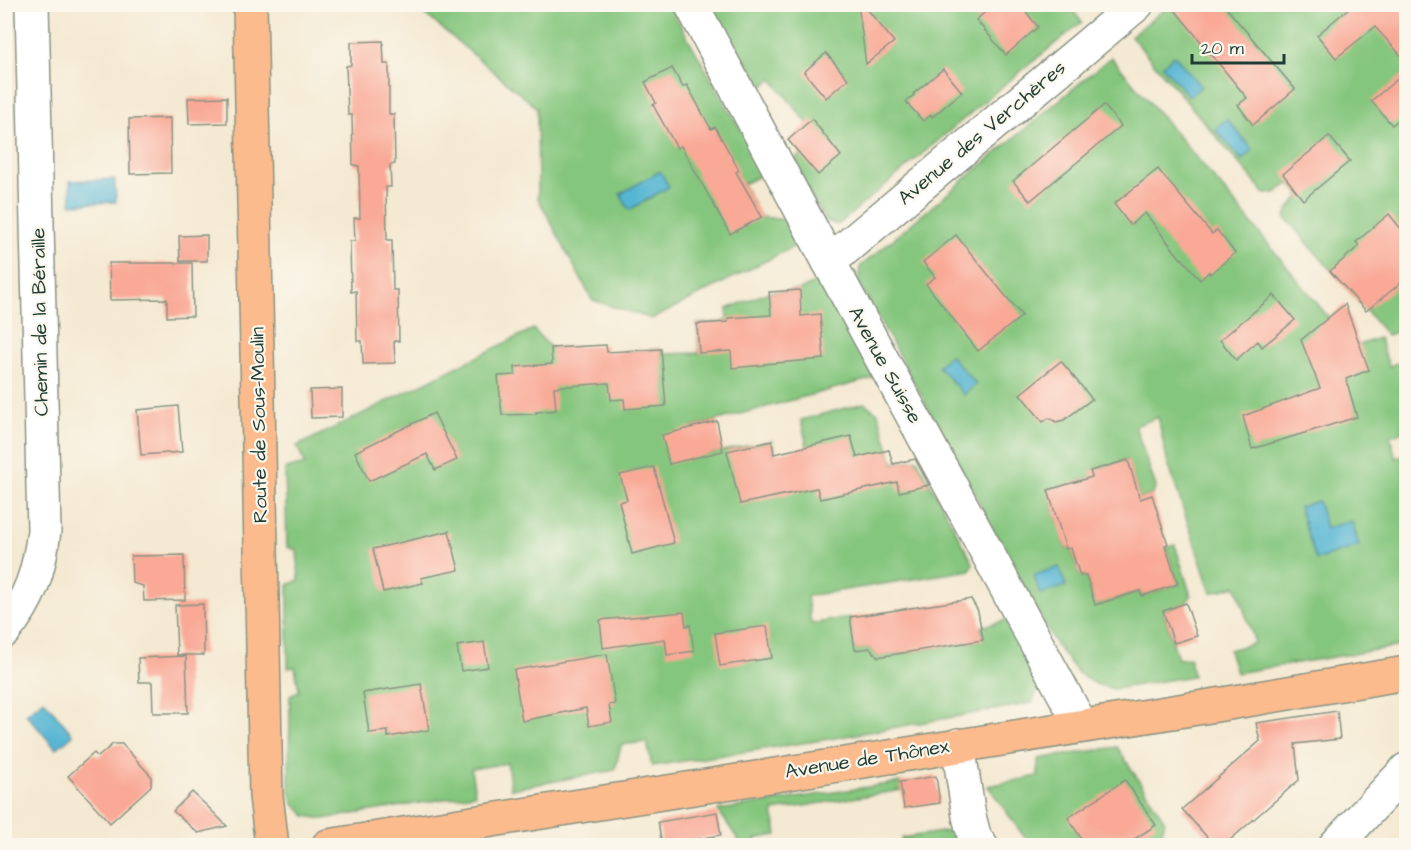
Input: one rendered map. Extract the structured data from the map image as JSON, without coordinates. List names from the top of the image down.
{
  "streets": {
    "main road": ["Route de Sous-Moulin", "Avenue de Thônex"],
    "street": ["Avenue des Verchères", "Chemin de la Béraille", "Avenue Suisse"]
  },
  "crossings": [
    ["Avenue des Verchères", "Avenue Suisse"],
    ["Avenue Suisse", "Avenue de Thônex"]
  ],
  "scale_bar": "20 m"
}
